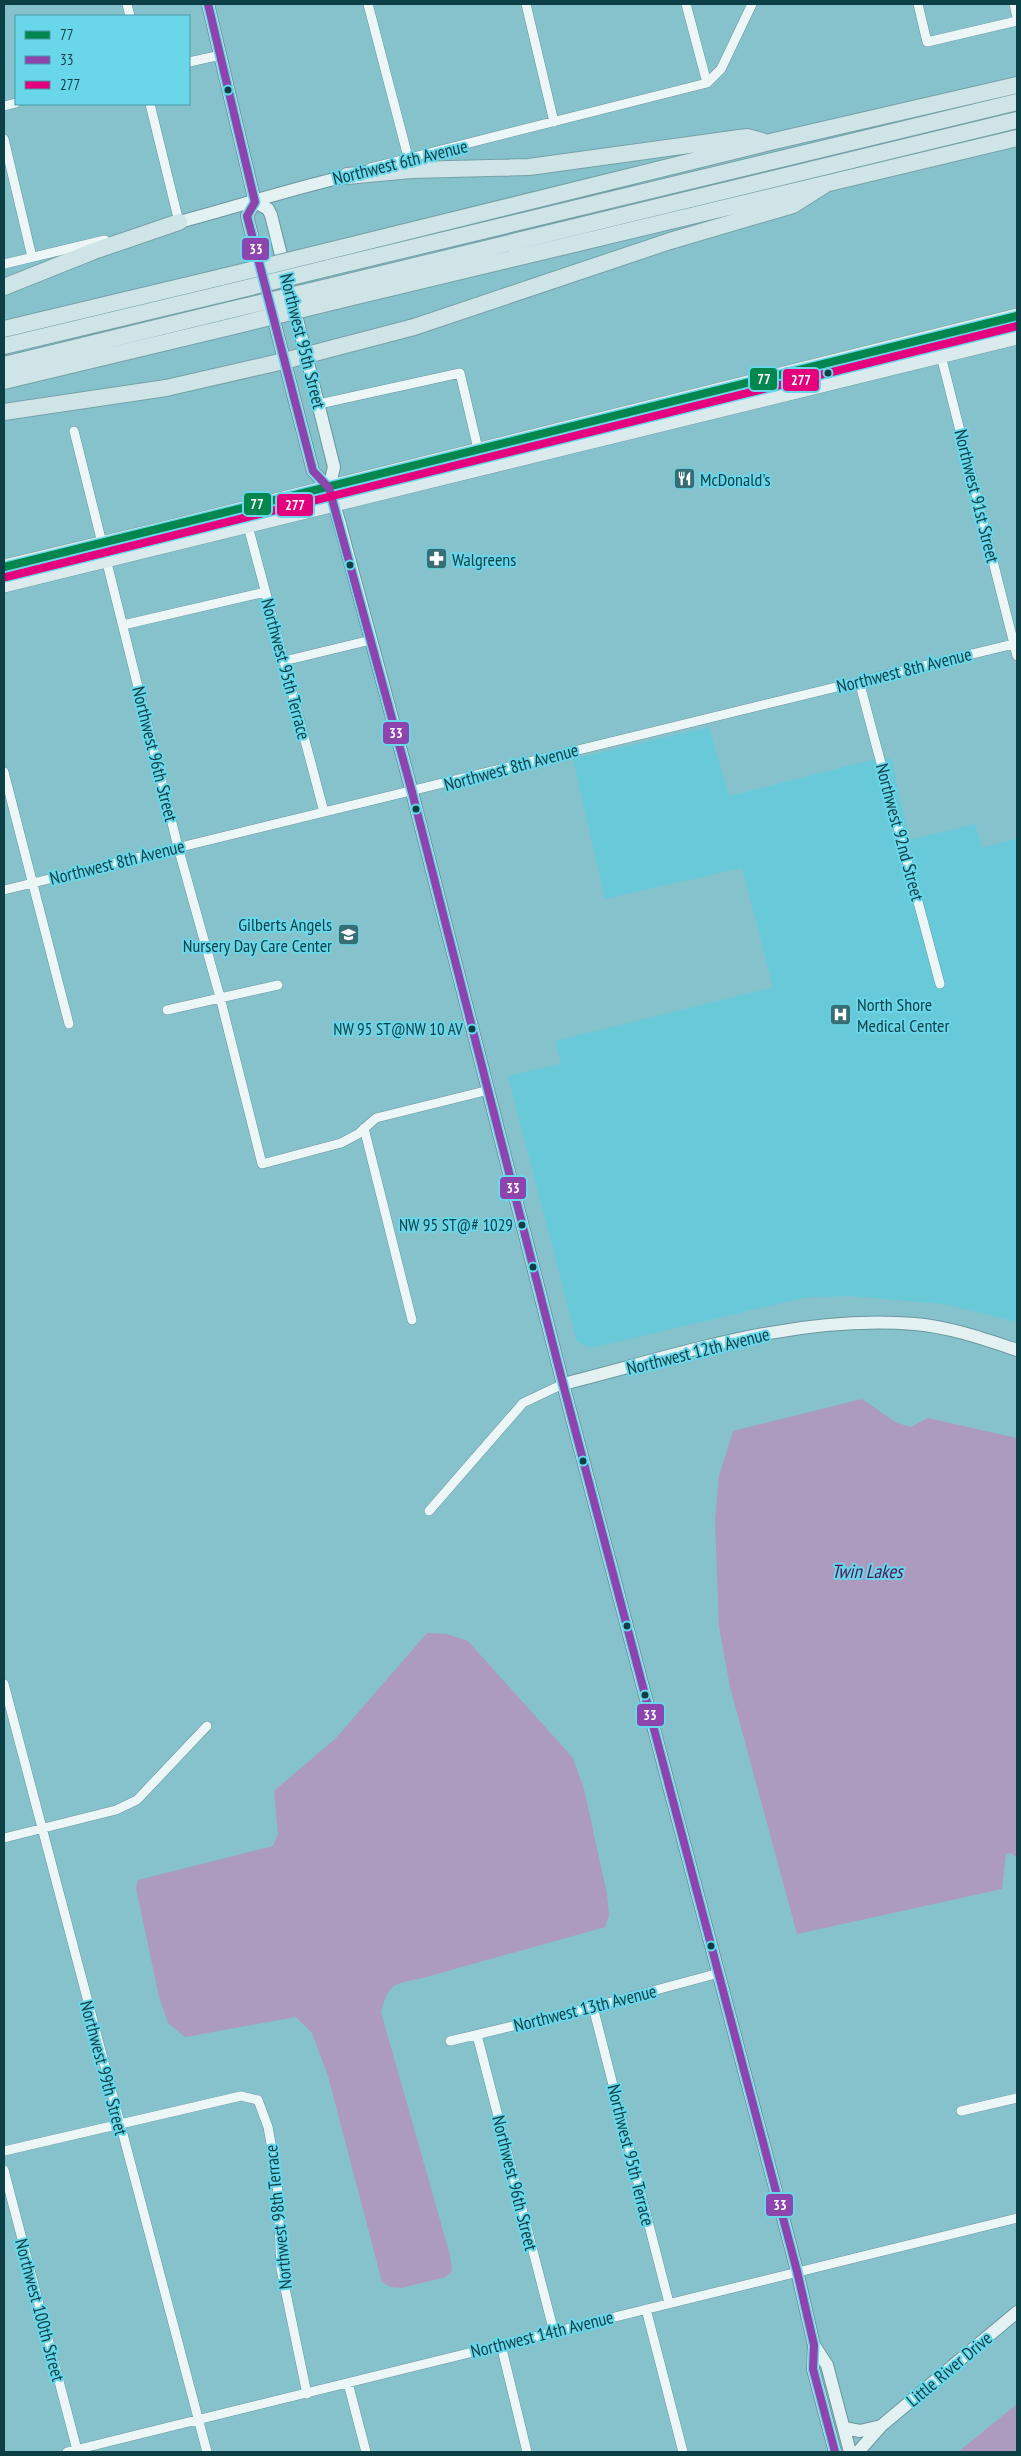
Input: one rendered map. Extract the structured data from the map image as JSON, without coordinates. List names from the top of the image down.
{
  "streets": {
    "main road": [
      "Northwest 6th Avenue",
      "Northwest 95th Street",
      "Northwest 12th Avenue",
      "Little River Drive"
    ],
    "street": [
      "Northwest 91st Street",
      "Northwest 95th Terrace",
      "Northwest 8th Avenue",
      "Northwest 96th Street",
      "Northwest 92nd Street",
      "Northwest 13th Avenue",
      "Northwest 99th Street",
      "Northwest 98th Terrace",
      "Northwest 100th Street",
      "Northwest 14th Avenue"
    ]
  },
  "crossings": [
    ["Northwest 6th Avenue", "Northwest 95th Street"],
    ["Northwest 95th Street", "Northwest 8th Avenue"],
    ["Northwest 95th Street", "Northwest 12th Avenue"],
    ["Northwest 95th Street", "Northwest 13th Avenue"],
    ["Northwest 95th Street", "Northwest 14th Avenue"],
    ["Northwest 95th Street", "Little River Drive"],
    ["Northwest 91st Street", "Northwest 8th Avenue"],
    ["Northwest 95th Terrace", "Northwest 8th Avenue"],
    ["Northwest 95th Terrace", "Northwest 13th Avenue"],
    ["Northwest 95th Terrace", "Northwest 14th Avenue"],
    ["Northwest 8th Avenue", "Northwest 96th Street"],
    ["Northwest 8th Avenue", "Northwest 92nd Street"],
    ["Northwest 96th Street", "Northwest 13th Avenue"],
    ["Northwest 96th Street", "Northwest 14th Avenue"],
    ["Northwest 99th Street", "Northwest 98th Terrace"],
    ["Northwest 99th Street", "Northwest 14th Avenue"],
    ["Northwest 98th Terrace", "Northwest 14th Avenue"],
    ["Northwest 100th Street", "Northwest 14th Avenue"]
  ],
  "water": ["Twin Lakes"],
  "places": {
    "restaurant": ["McDonald's"],
    "pharmacy": ["Walgreens"],
    "school or university": ["Gilberts Angels Nursery Day Care Center"],
    "hospital": ["North Shore Medical Center"],
    "other": ["NW 95 ST@NW 10 AV", "NW 95 ST@# 1029"]
  },
  "lines": ["transit line 33", "transit line 77", "transit line 277"],
  "legend": ["77", "33", "277"]
}
